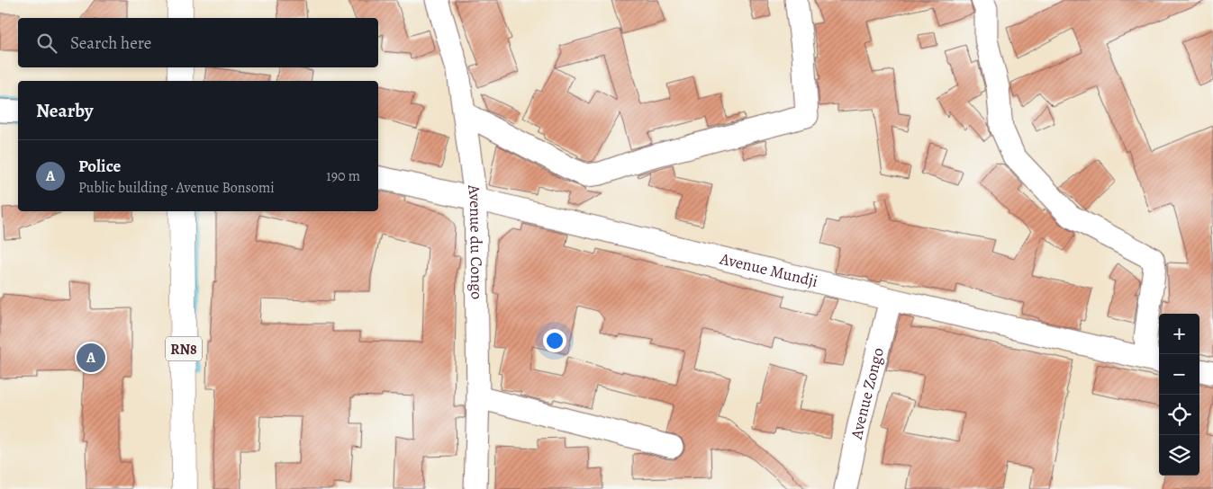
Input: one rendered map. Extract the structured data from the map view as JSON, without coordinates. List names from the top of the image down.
{
  "streets": {
    "main road": ["RN8"],
    "street": ["Avenue du Congo", "Avenue Mundji", "Avenue Zongo"]
  },
  "crossings": [
    ["Avenue du Congo", "Avenue Mundji"],
    ["Avenue Mundji", "Avenue Zongo"]
  ],
  "page": {
    "search": "Search here",
    "heading": "Nearby",
    "list": [
      {
        "mark": "A",
        "name": "Police",
        "note": "Public building · Avenue Bonsomi",
        "value": "190 m"
      }
    ],
    "map_buttons": ["+", "−"],
    "pins": "A"
  }
}
